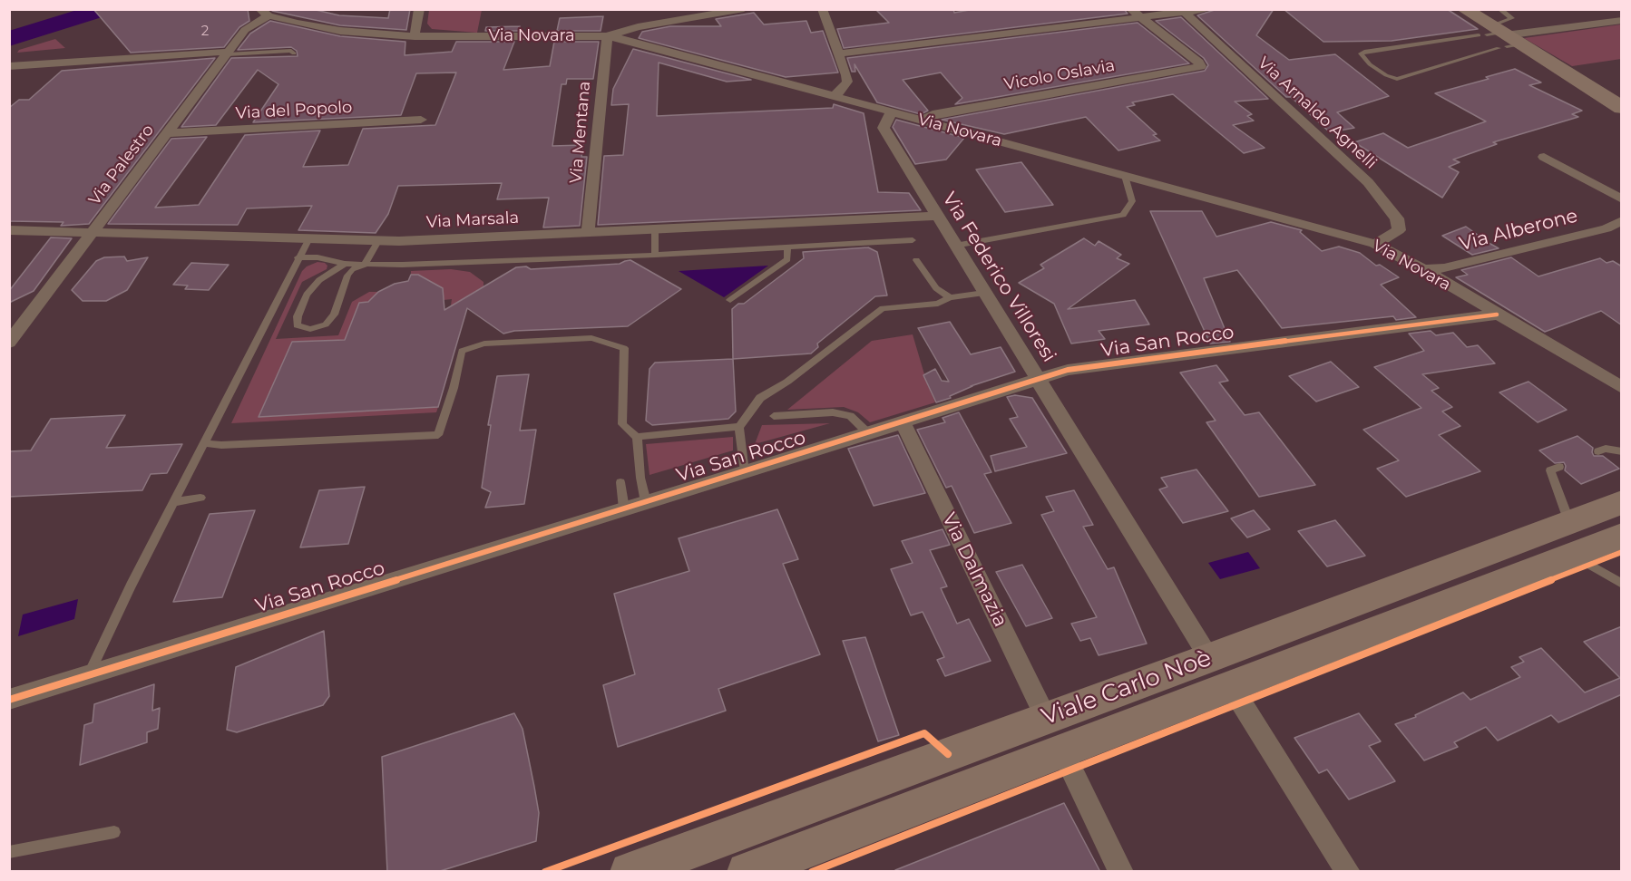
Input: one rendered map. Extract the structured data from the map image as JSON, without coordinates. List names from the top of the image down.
{
  "streets": {
    "main road": ["Viale Carlo Noè"],
    "street": [
      "Via Novara",
      "Vicolo Oslavia",
      "Via del Popolo",
      "Via Arnaldo Agnelli",
      "Via Mentana",
      "Via Palestro",
      "Via Marsala",
      "Via Alberone",
      "Via Federico Villoresi",
      "Via San Rocco",
      "Via Dalmazia"
    ]
  },
  "crossings": [
    ["Via Novara", "Vicolo Oslavia"],
    ["Via Novara", "Via Arnaldo Agnelli"],
    ["Via Novara", "Via Mentana"],
    ["Via Novara", "Via Palestro"],
    ["Via Novara", "Via Alberone"],
    ["Via Novara", "Via Federico Villoresi"],
    ["Via Novara", "Via San Rocco"],
    ["Via del Popolo", "Via Palestro"],
    ["Via Mentana", "Via Marsala"],
    ["Via Palestro", "Via Marsala"],
    ["Via Marsala", "Via Federico Villoresi"],
    ["Via Federico Villoresi", "Via San Rocco"],
    ["Via Federico Villoresi", "Viale Carlo Noè"],
    ["Via San Rocco", "Via Dalmazia"],
    ["Via Dalmazia", "Viale Carlo Noè"]
  ],
  "house_numbers": ["2"]
}
